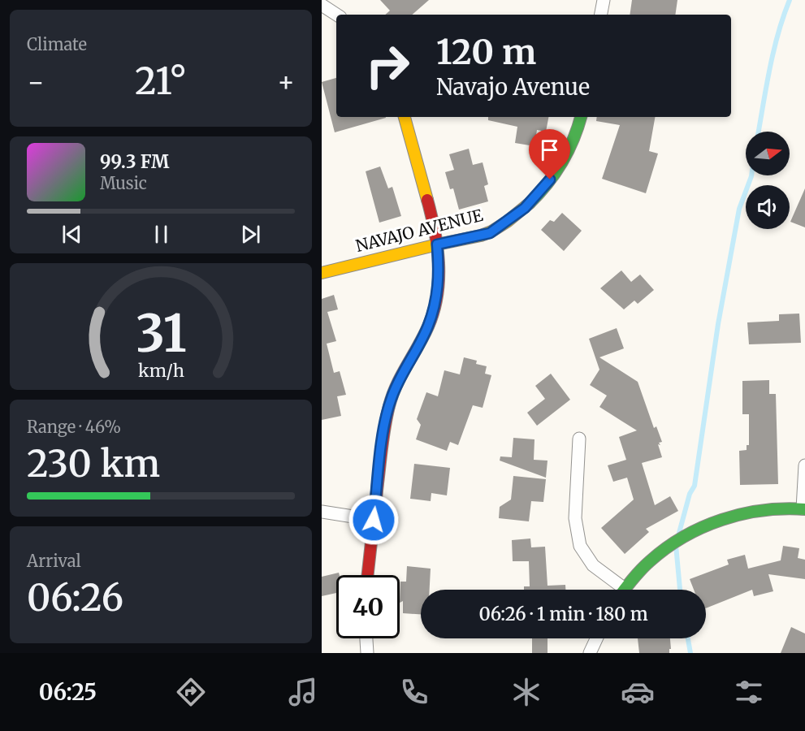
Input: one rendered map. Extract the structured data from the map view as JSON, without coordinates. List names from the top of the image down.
{
  "streets": {
    "street": ["NAVAJO AVENUE"]
  },
  "north": "right",
  "page": {
    "tile": [
      "Climate",
      ["Range · 46%", "230 km"],
      ["Arrival", "06:26"]
    ],
    "turn": ["120 m", "Navajo Avenue"],
    "heat": ["−", "21°", "+"],
    "song": ["99.3 FM", "Music"],
    "limit": "40",
    "trip": "06:26 · 1 min · 180 m",
    "tabs": "06:25",
    "gauge": ["31", "km/h"]
  }
}
